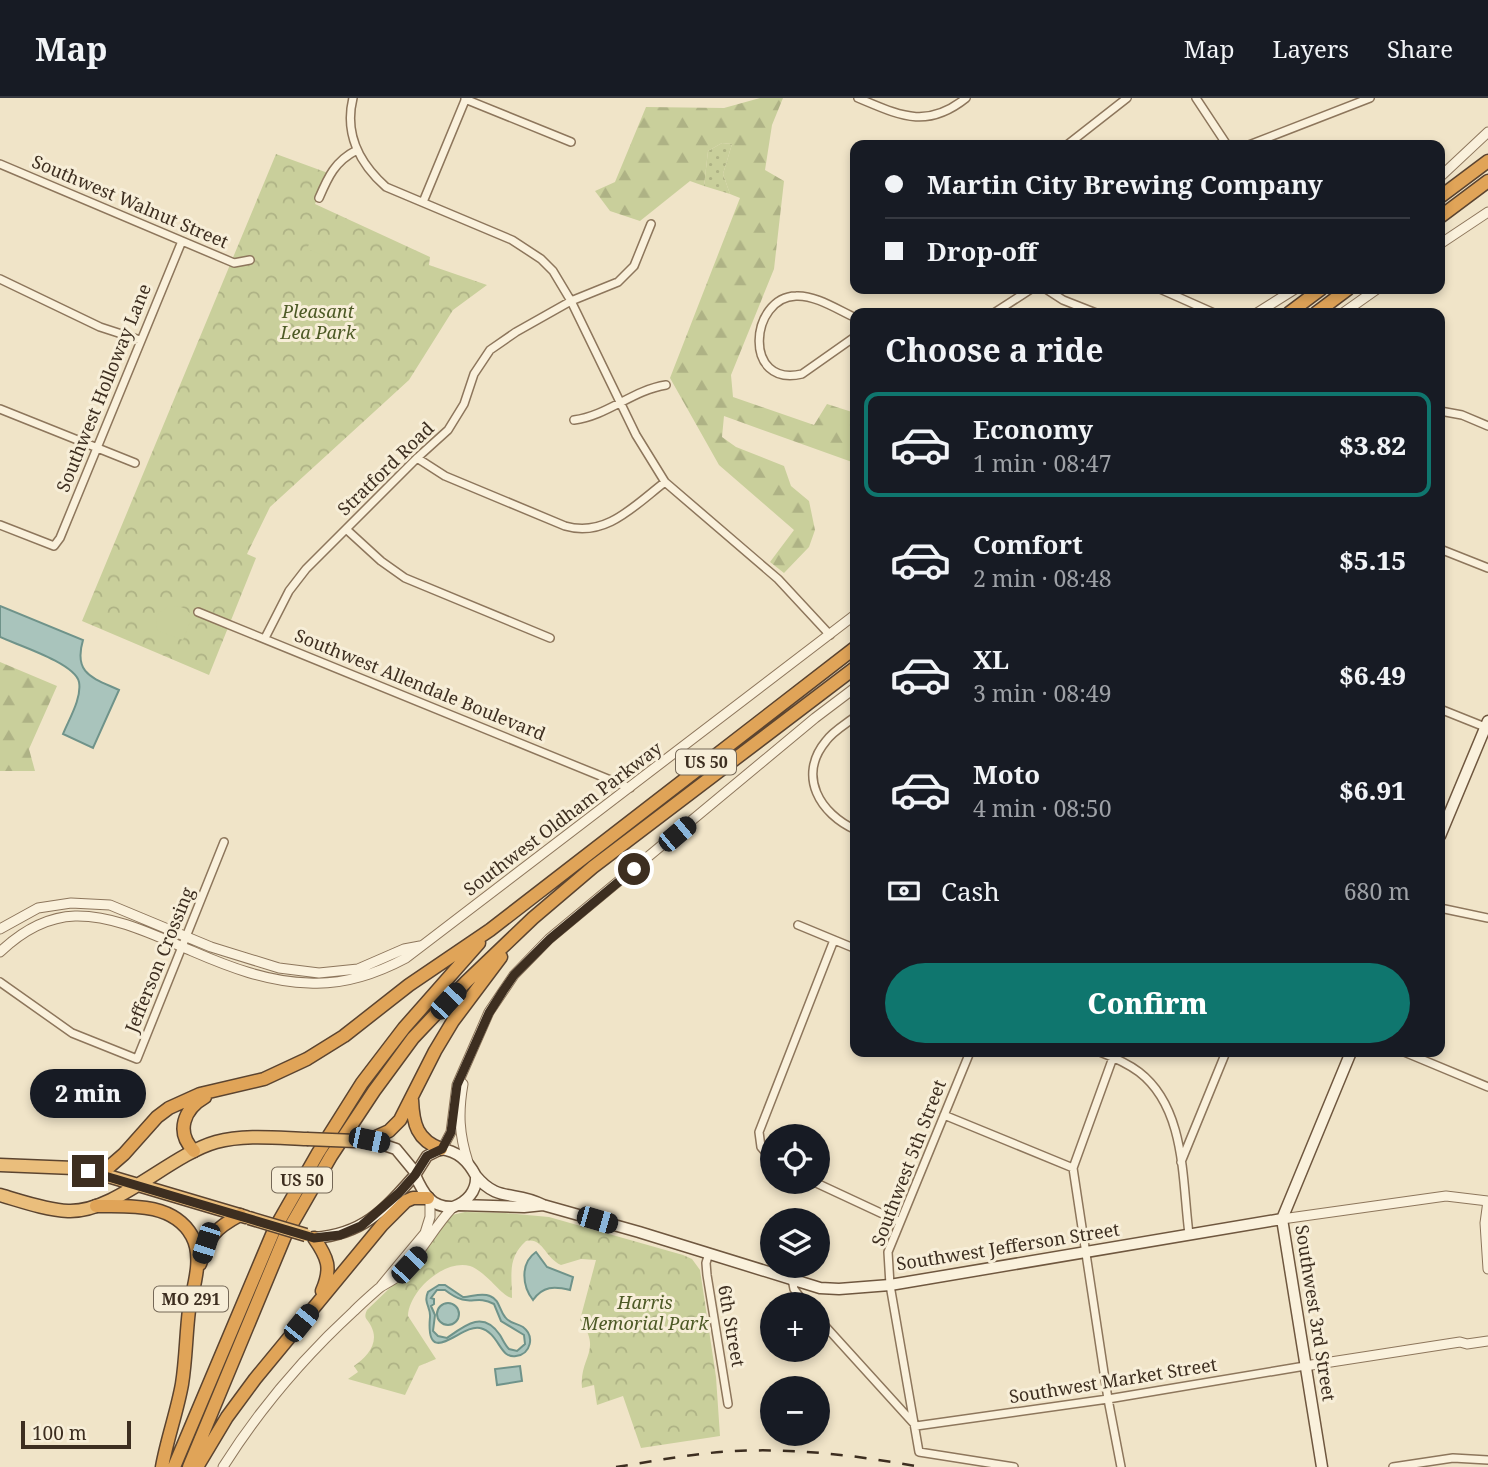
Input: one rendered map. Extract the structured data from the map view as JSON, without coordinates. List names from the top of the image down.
{
  "streets": {
    "highway": ["US 50", "MO 291"],
    "main road": ["Southwest Jefferson Street", "Southwest 3rd Street"],
    "street": [
      "Southwest Walnut Street",
      "Southwest Holloway Lane",
      "Stratford Road",
      "Southwest Allendale Boulevard",
      "Southwest Oldham Parkway",
      "Jefferson Crossing",
      "Southwest 5th Street",
      "6th Street",
      "Southwest Market Street"
    ]
  },
  "crossings": [
    ["Southwest Walnut Street", "Southwest Holloway Lane"],
    ["Stratford Road", "Southwest Allendale Boulevard"],
    ["Southwest Allendale Boulevard", "Southwest Oldham Parkway"],
    ["Southwest Oldham Parkway", "Jefferson Crossing"],
    ["Southwest 5th Street", "Southwest Jefferson Street"],
    ["Southwest 5th Street", "Southwest Market Street"],
    ["Southwest Jefferson Street", "Southwest 3rd Street"],
    ["Southwest Jefferson Street", "6th Street"],
    ["Southwest 3rd Street", "Southwest Market Street"]
  ],
  "parks": ["Pleasant Lea Park", "Harris Memorial Park"],
  "scale_bar": "100 m",
  "page": {
    "header": "Map",
    "nav": ["Map", "Layers", "Share"],
    "banner": ["Martin City Brewing Company", "Drop-off"],
    "heading": "Choose a ride",
    "list": [
      {
        "name": "Economy",
        "note": "1 min · 08:47",
        "value": "$3.82"
      },
      {
        "name": "Comfort",
        "note": "2 min · 08:48",
        "value": "$5.15"
      },
      {
        "name": "XL",
        "note": "3 min · 08:49",
        "value": "$6.49"
      },
      {
        "name": "Moto",
        "note": "4 min · 08:50",
        "value": "$6.91"
      }
    ],
    "pay": ["Cash", "680 m"],
    "buttons": "Confirm",
    "bubble": "2 min",
    "map_buttons": ["+", "−"],
    "scale": "100 m"
  }
}
